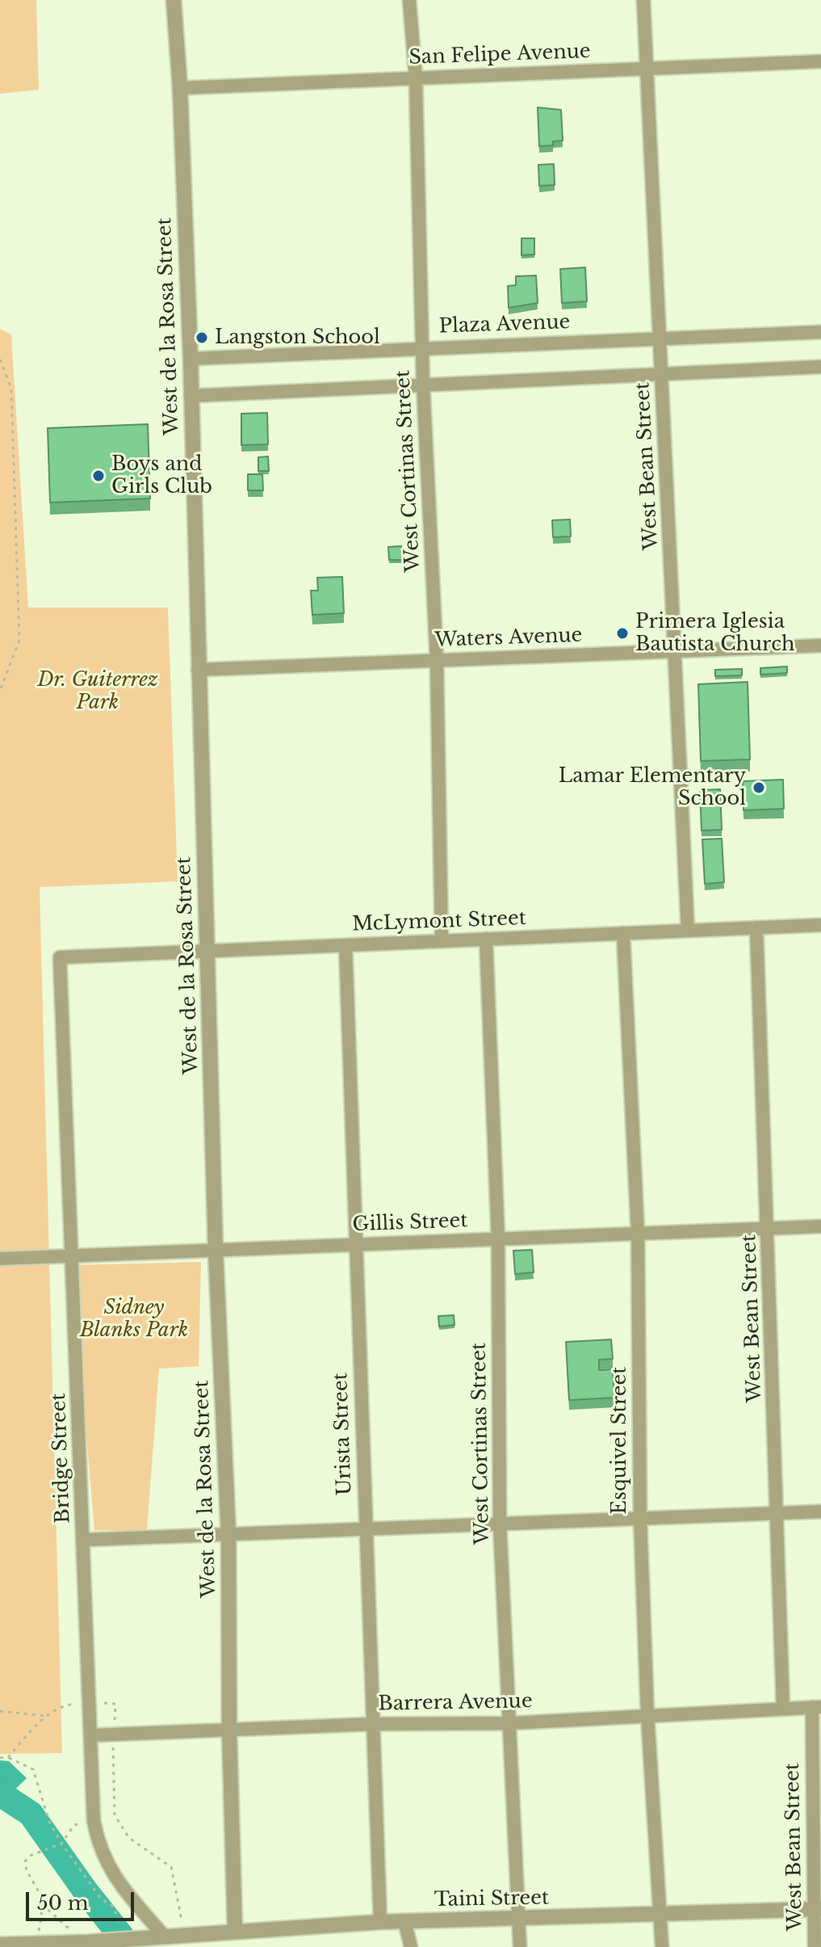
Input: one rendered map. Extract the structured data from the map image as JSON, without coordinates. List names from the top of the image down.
{
  "streets": {
    "street": [
      "San Felipe Avenue",
      "Plaza Avenue",
      "West de la Rosa Street",
      "West Bean Street",
      "West Cortinas Street",
      "Waters Avenue",
      "McLymont Street",
      "Gillis Street",
      "Urista Street",
      "Esquivel Street",
      "Bridge Street",
      "Barrera Avenue",
      "Taini Street"
    ]
  },
  "crossings": [
    ["San Felipe Avenue", "West de la Rosa Street"],
    ["San Felipe Avenue", "West Bean Street"],
    ["San Felipe Avenue", "West Cortinas Street"],
    ["Plaza Avenue", "West de la Rosa Street"],
    ["Plaza Avenue", "West Bean Street"],
    ["Plaza Avenue", "West Cortinas Street"],
    ["West de la Rosa Street", "Waters Avenue"],
    ["West de la Rosa Street", "McLymont Street"],
    ["West de la Rosa Street", "Gillis Street"],
    ["West de la Rosa Street", "Barrera Avenue"],
    ["West de la Rosa Street", "Taini Street"],
    ["West Bean Street", "Waters Avenue"],
    ["West Bean Street", "McLymont Street"],
    ["West Bean Street", "Gillis Street"],
    ["West Bean Street", "Barrera Avenue"],
    ["West Bean Street", "Taini Street"],
    ["West Cortinas Street", "Waters Avenue"],
    ["West Cortinas Street", "McLymont Street"],
    ["West Cortinas Street", "Gillis Street"],
    ["West Cortinas Street", "Barrera Avenue"],
    ["West Cortinas Street", "Taini Street"],
    ["McLymont Street", "Urista Street"],
    ["McLymont Street", "Esquivel Street"],
    ["McLymont Street", "Bridge Street"],
    ["Gillis Street", "Urista Street"],
    ["Gillis Street", "Esquivel Street"],
    ["Gillis Street", "Bridge Street"],
    ["Urista Street", "Barrera Avenue"],
    ["Urista Street", "Taini Street"],
    ["Esquivel Street", "Barrera Avenue"],
    ["Esquivel Street", "Taini Street"],
    ["Bridge Street", "Barrera Avenue"],
    ["Bridge Street", "Taini Street"]
  ],
  "parks": ["Dr. Guiterrez Park", "Sidney Blanks Park"],
  "places": [
    "Langston School",
    "Boys and Girls Club",
    "Primera Iglesia Bautista Church",
    "Lamar Elementary School"
  ],
  "scale_bar": "50 m"
}
